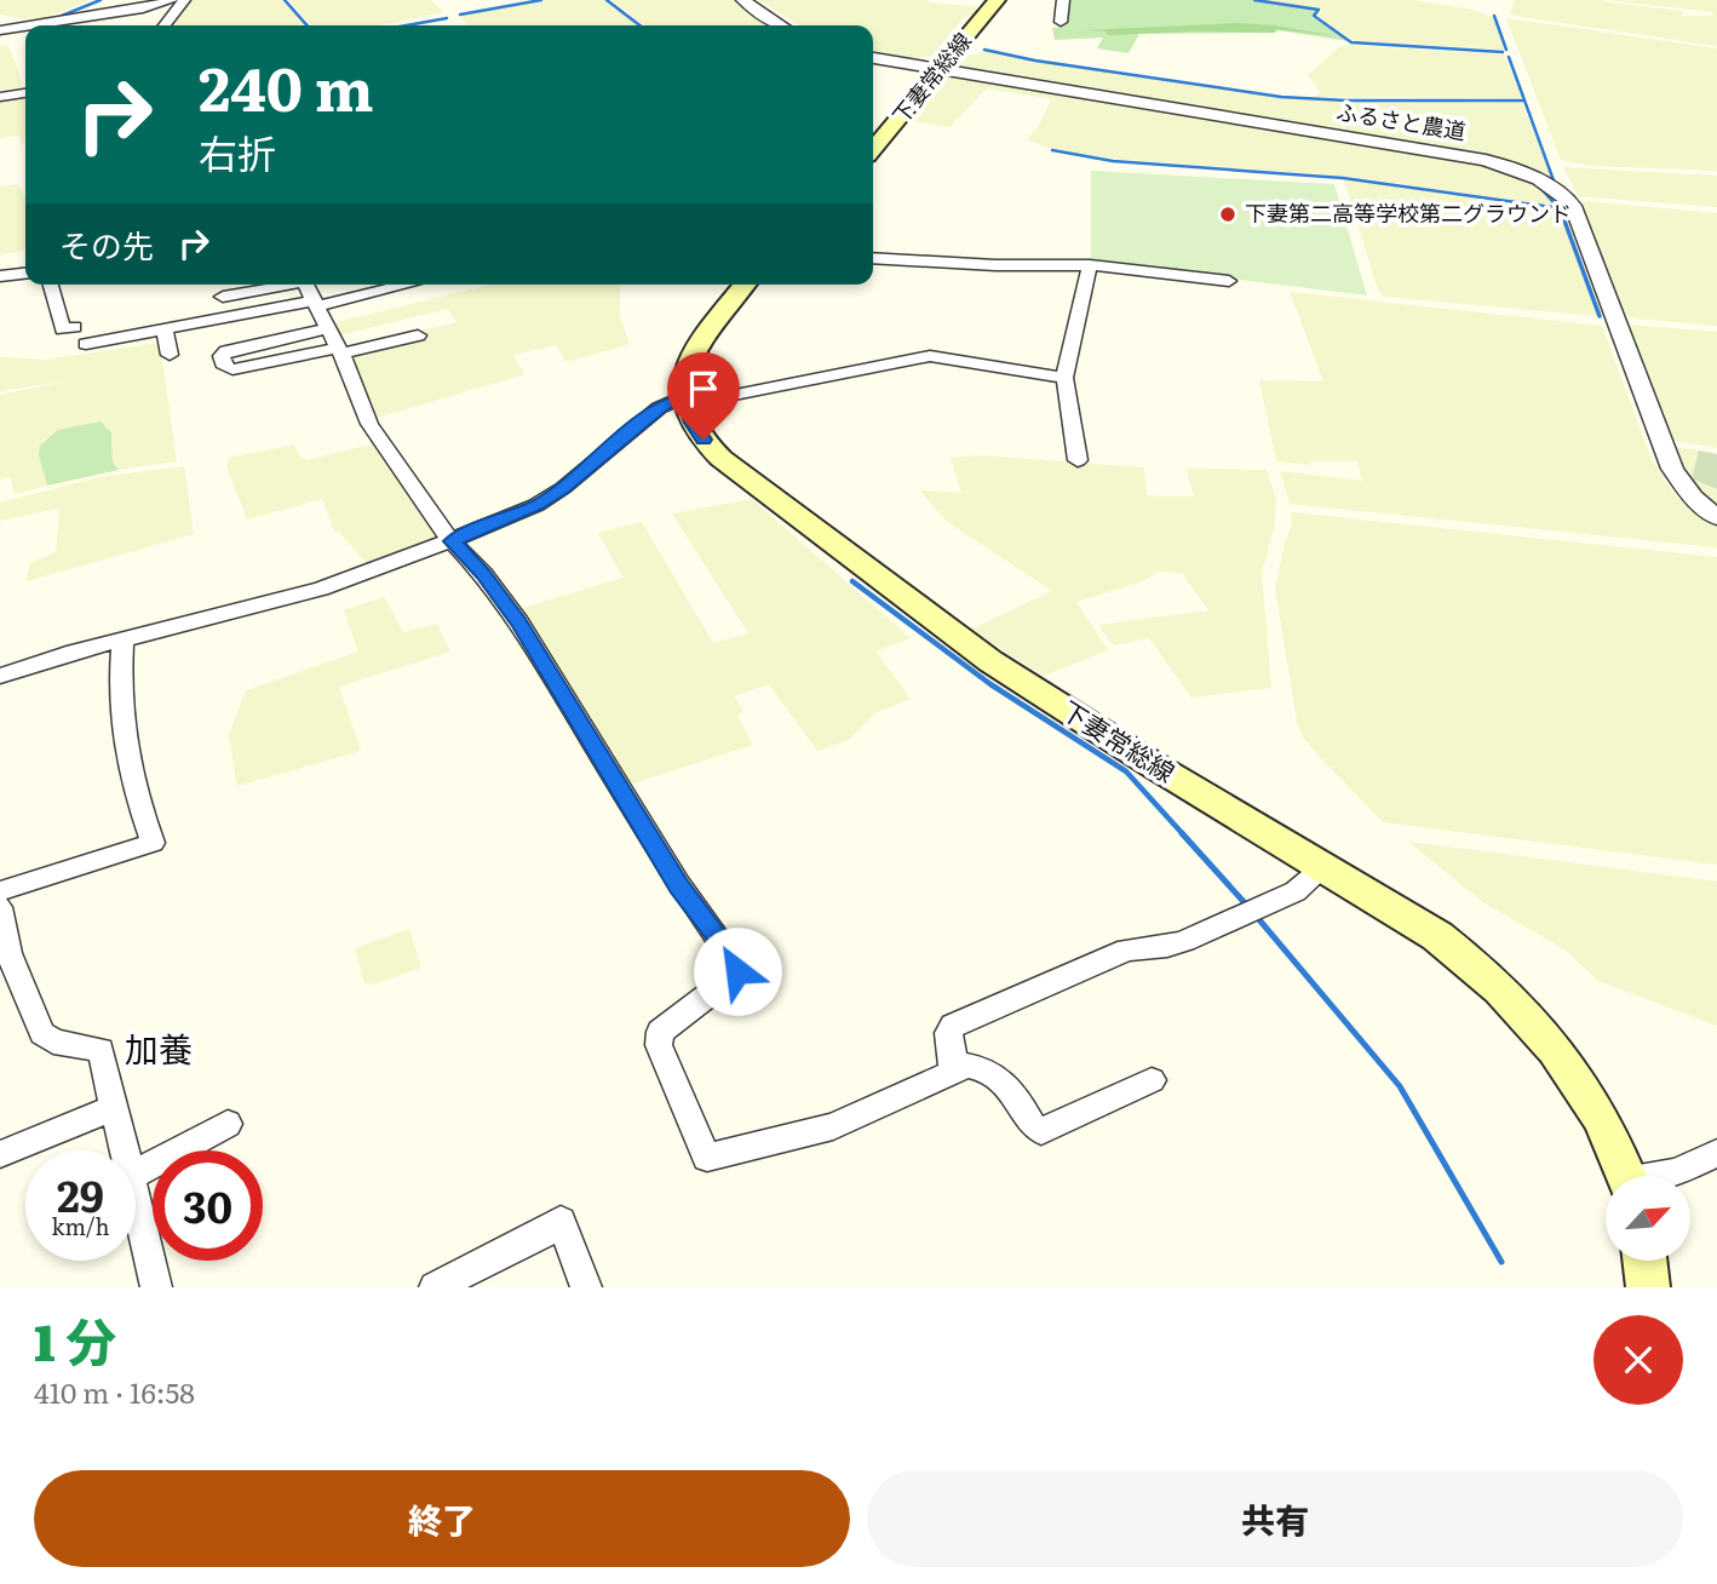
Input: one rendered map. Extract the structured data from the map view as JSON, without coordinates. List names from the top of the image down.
{
  "streets": {
    "main road": ["下妻常総線"],
    "street": ["ふるさと農道"]
  },
  "crossings": [
    ["下妻常総線", "ふるさと農道"]
  ],
  "districts": ["加養"],
  "places": ["下妻第二高等学校第二グラウンド"],
  "north": "top right",
  "page": {
    "turn": ["240 m", "右折"],
    "then": "その先",
    "speed": "29 km/h",
    "limit": "30",
    "heading": ["1 分", "410 m · 16:58"],
    "buttons": ["終了", "共有"]
  }
}
